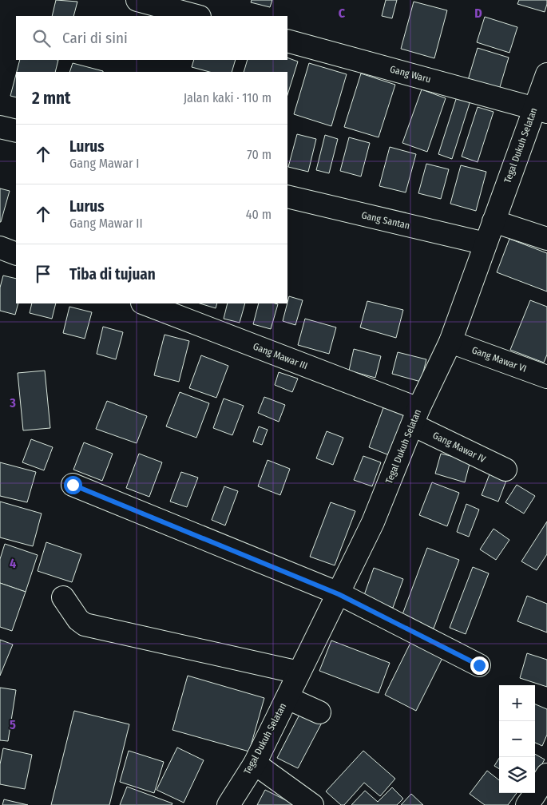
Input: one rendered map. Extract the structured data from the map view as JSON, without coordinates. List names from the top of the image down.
{
  "streets": {
    "street": [
      "Gang Waru",
      "Tegal Dukuh Selatan",
      "Gang Santan",
      "Gang Mawar III",
      "Gang Mawar VI",
      "Gang Mawar IV"
    ]
  },
  "crossings": [
    ["Gang Waru", "Tegal Dukuh Selatan"],
    ["Tegal Dukuh Selatan", "Gang Santan"],
    ["Tegal Dukuh Selatan", "Gang Mawar III"],
    ["Tegal Dukuh Selatan", "Gang Mawar VI"],
    ["Tegal Dukuh Selatan", "Gang Mawar IV"],
    ["Gang Mawar III", "Gang Mawar IV"]
  ],
  "page": {
    "search": "Cari di sini",
    "heading": ["2 mnt", "Jalan kaki · 110 m"],
    "list": [
      ["Lurus", "Gang Mawar I", "70 m"],
      ["Lurus", "Gang Mawar II", "40 m"],
      "Tiba di tujuan"
    ],
    "map_buttons": ["+", "−"]
  },
  "grid": {
    "columns": ["C", "D"],
    "rows": ["3", "4", "5"]
  }
}
